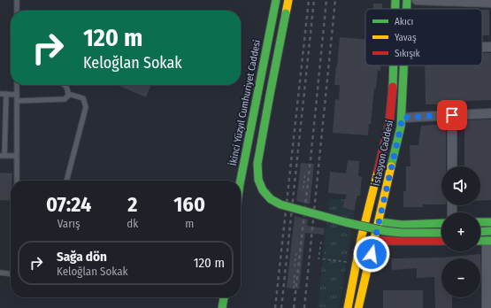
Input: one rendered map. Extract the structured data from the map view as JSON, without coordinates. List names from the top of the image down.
{
  "streets": {
    "main road": ["İkinci Yüzyıl Cumhuriyet Caddesi", "İstasyon Caddesi"]
  },
  "legend": ["Akıcı", "Yavaş", "Sıkışık"],
  "page": {
    "turn": ["120 m", "Keloğlan Sokak"],
    "map_buttons": ["+", "−"],
    "eta": [
      "07:24",
      "Varış",
      "2",
      "dk",
      "160",
      "m"
    ],
    "list": [
      {
        "name": "Sağa dön",
        "note": "Keloğlan Sokak",
        "value": "120 m"
      }
    ]
  }
}
